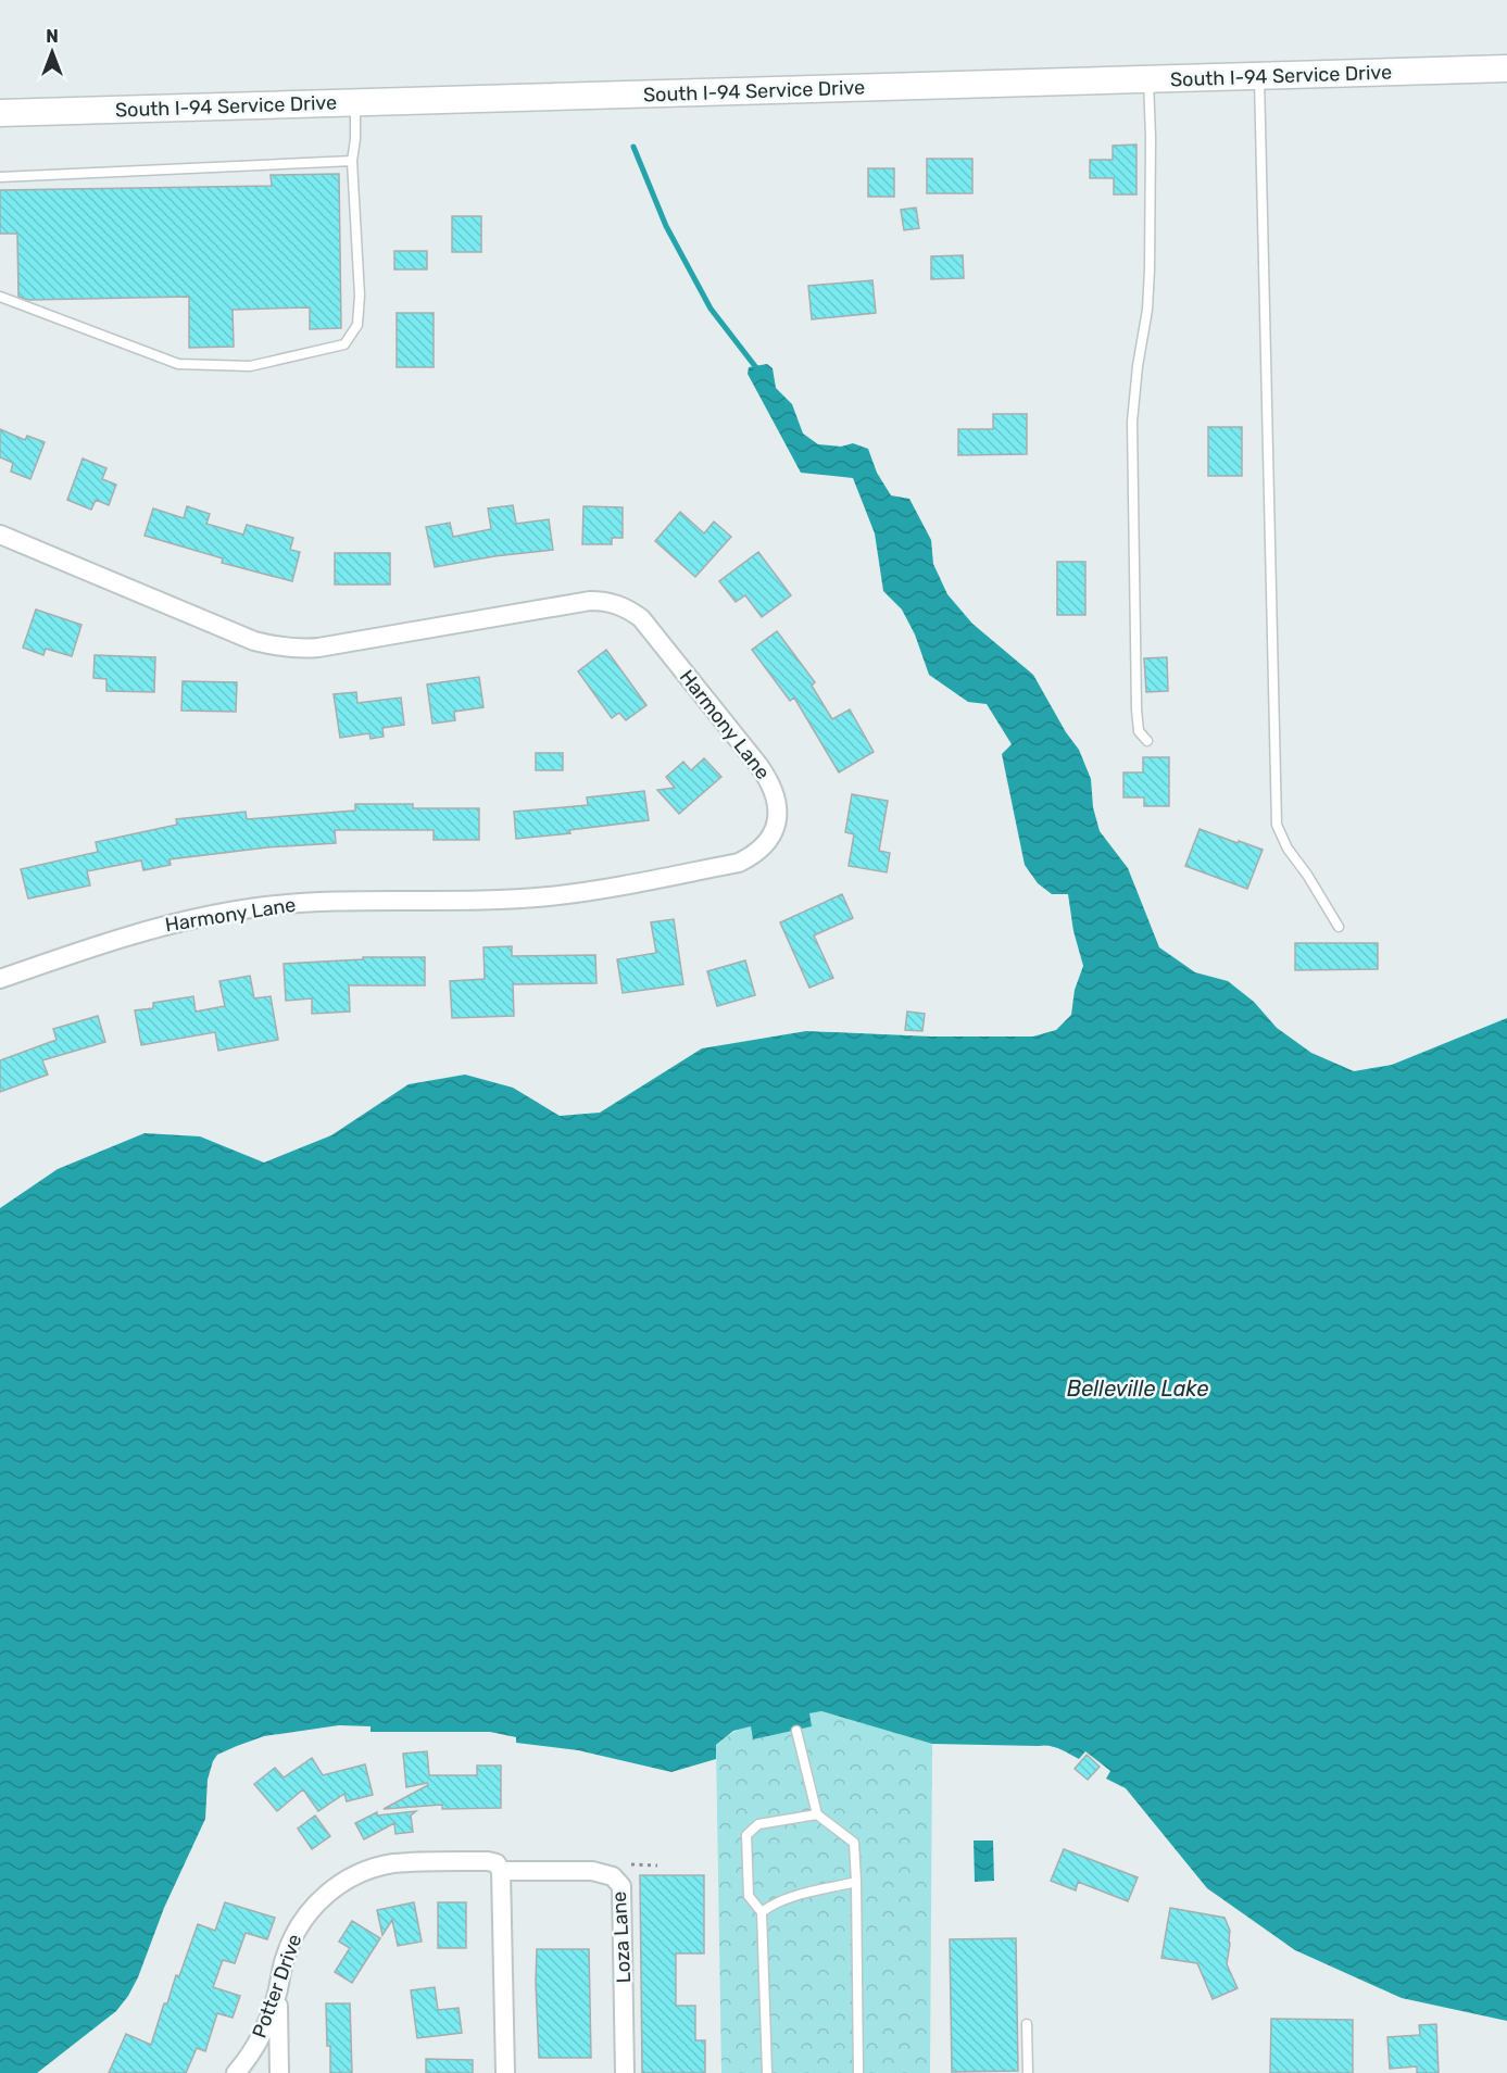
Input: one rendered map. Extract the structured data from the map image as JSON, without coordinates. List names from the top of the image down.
{
  "streets": {
    "street": [
      "South I-94 Service Drive",
      "Harmony Lane",
      "Loza Lane",
      "Potter Drive"
    ]
  },
  "crossings": [
    ["Loza Lane", "Potter Drive"]
  ],
  "water": ["Belleville Lake"],
  "north": "top"
}
